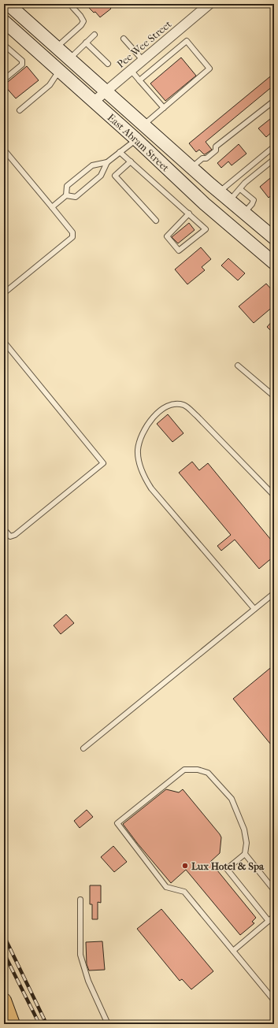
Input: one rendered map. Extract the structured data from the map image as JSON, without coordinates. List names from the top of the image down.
{
  "streets": {
    "main road": ["East Abram Street"],
    "street": ["Pee Wee Street"]
  },
  "crossings": [
    ["Pee Wee Street", "East Abram Street"]
  ],
  "places": ["Lux Hotel & Spa"]
}
